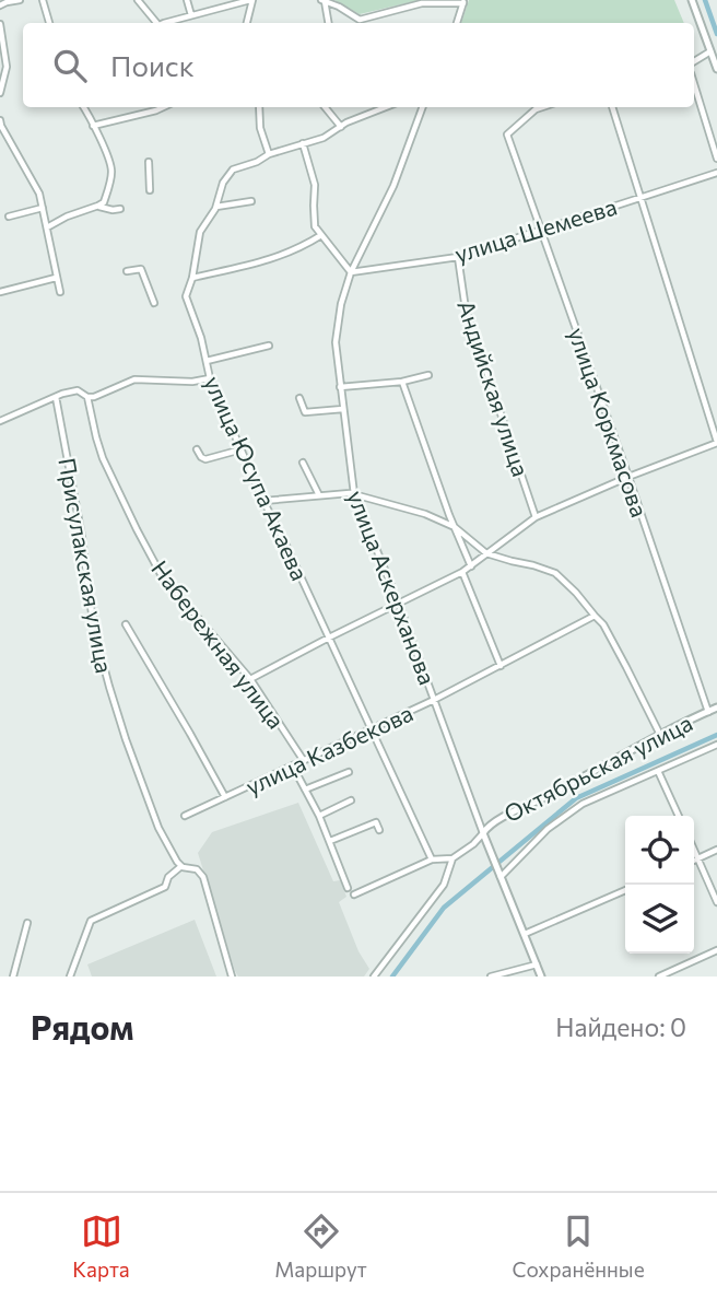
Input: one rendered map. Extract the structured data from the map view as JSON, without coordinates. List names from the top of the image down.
{
  "streets": {
    "street": [
      "улица Шемеева",
      "Андийская улица",
      "улица Коркмасова",
      "улица Юсупа Акаева",
      "Присулакская улица",
      "улица Аскерханова",
      "Набережная улица",
      "улица Казбекова",
      "Октябрьская улица"
    ]
  },
  "crossings": [
    ["улица Шемеева", "Андийская улица"],
    ["улица Шемеева", "улица Коркмасова"],
    ["улица Шемеева", "улица Аскерханова"],
    ["улица Коркмасова", "Октябрьская улица"],
    ["улица Юсупа Акаева", "улица Казбекова"],
    ["улица Аскерханова", "улица Казбекова"],
    ["улица Аскерханова", "Октябрьская улица"],
    ["Набережная улица", "улица Казбекова"]
  ],
  "page": {
    "search": "Поиск",
    "heading": ["Рядом", "Найдено: 0"],
    "nav": ["Карта", "Маршрут", "Сохранённые"]
  }
}
